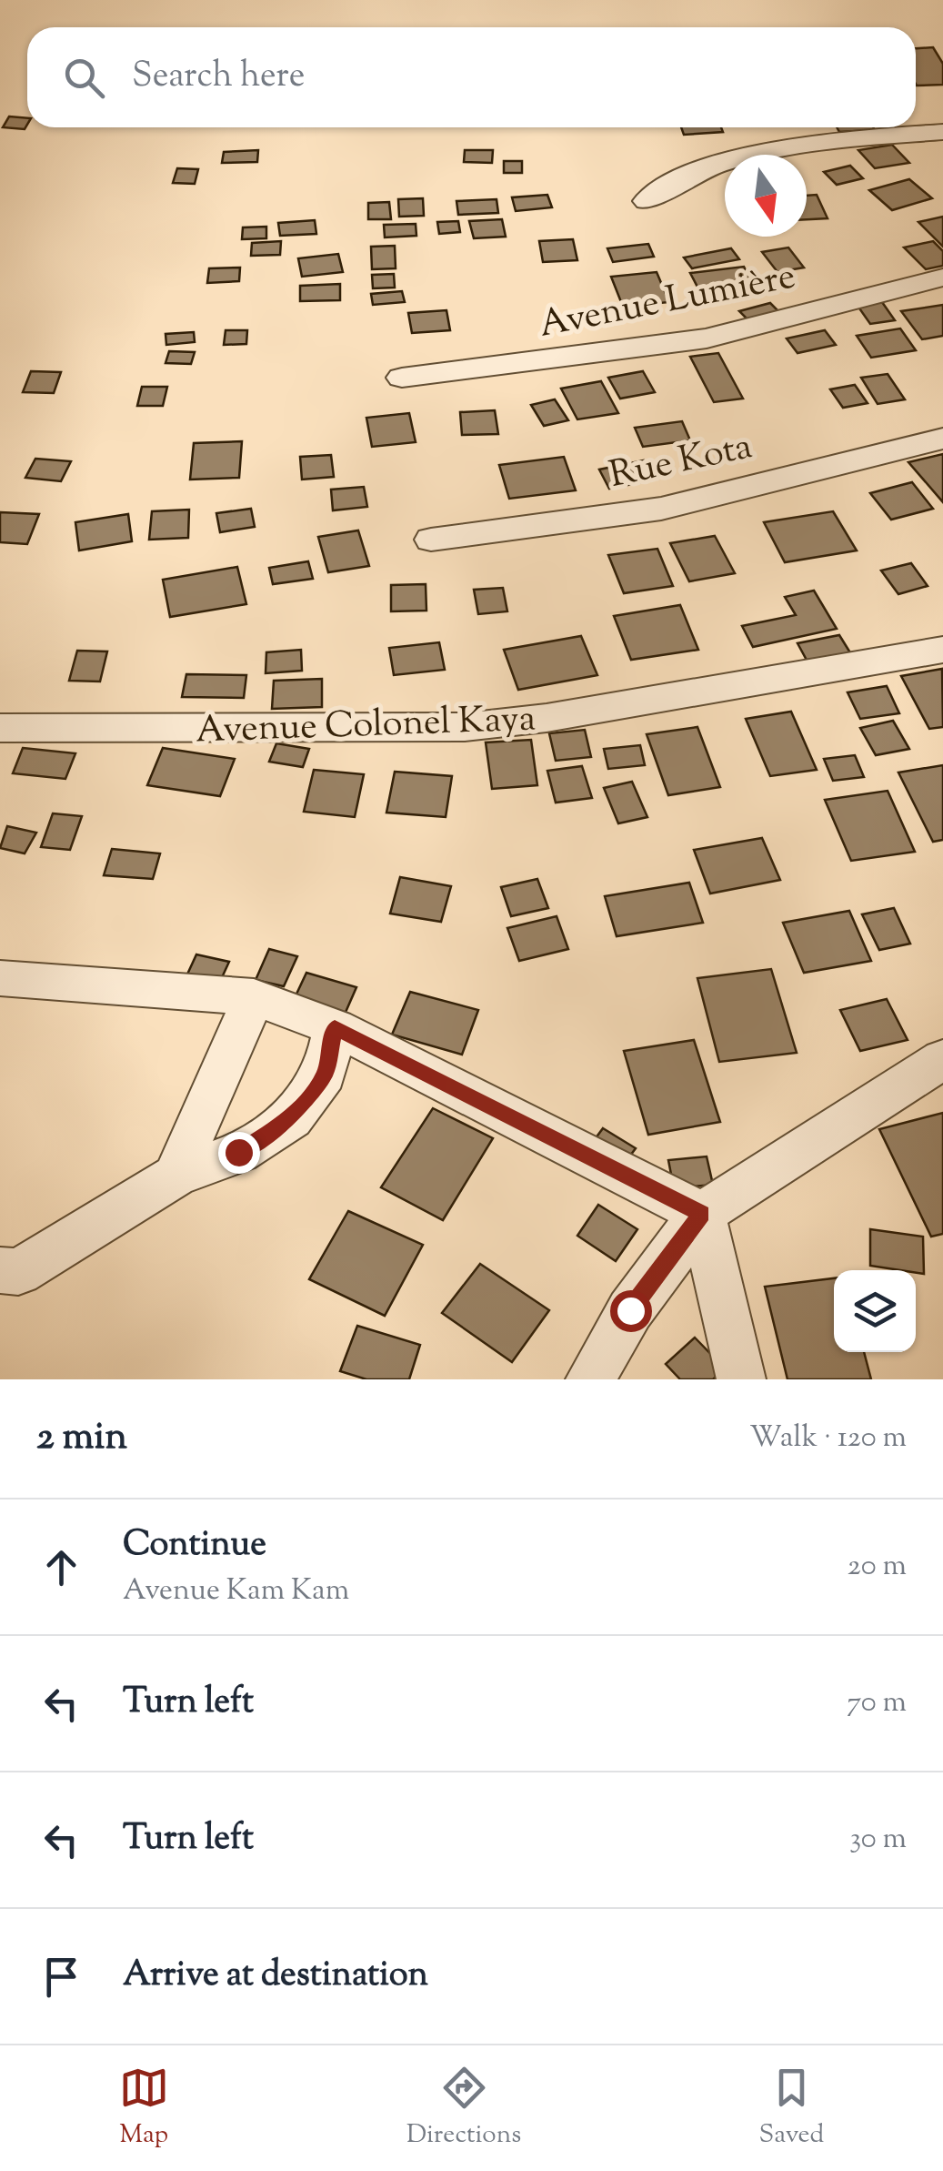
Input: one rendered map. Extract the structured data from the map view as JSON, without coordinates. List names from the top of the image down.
{
  "streets": {
    "street": ["Avenue Lumière", "Rue Kota", "Avenue Colonel Kaya"]
  },
  "north": "bottom",
  "page": {
    "search": "Search here",
    "heading": ["2 min", "Walk · 120 m"],
    "list": [
      ["Continue", "Avenue Kam Kam", "20 m"],
      ["Turn left", "70 m"],
      ["Turn left", "30 m"],
      "Arrive at destination"
    ],
    "nav": ["Map", "Directions", "Saved"]
  }
}
